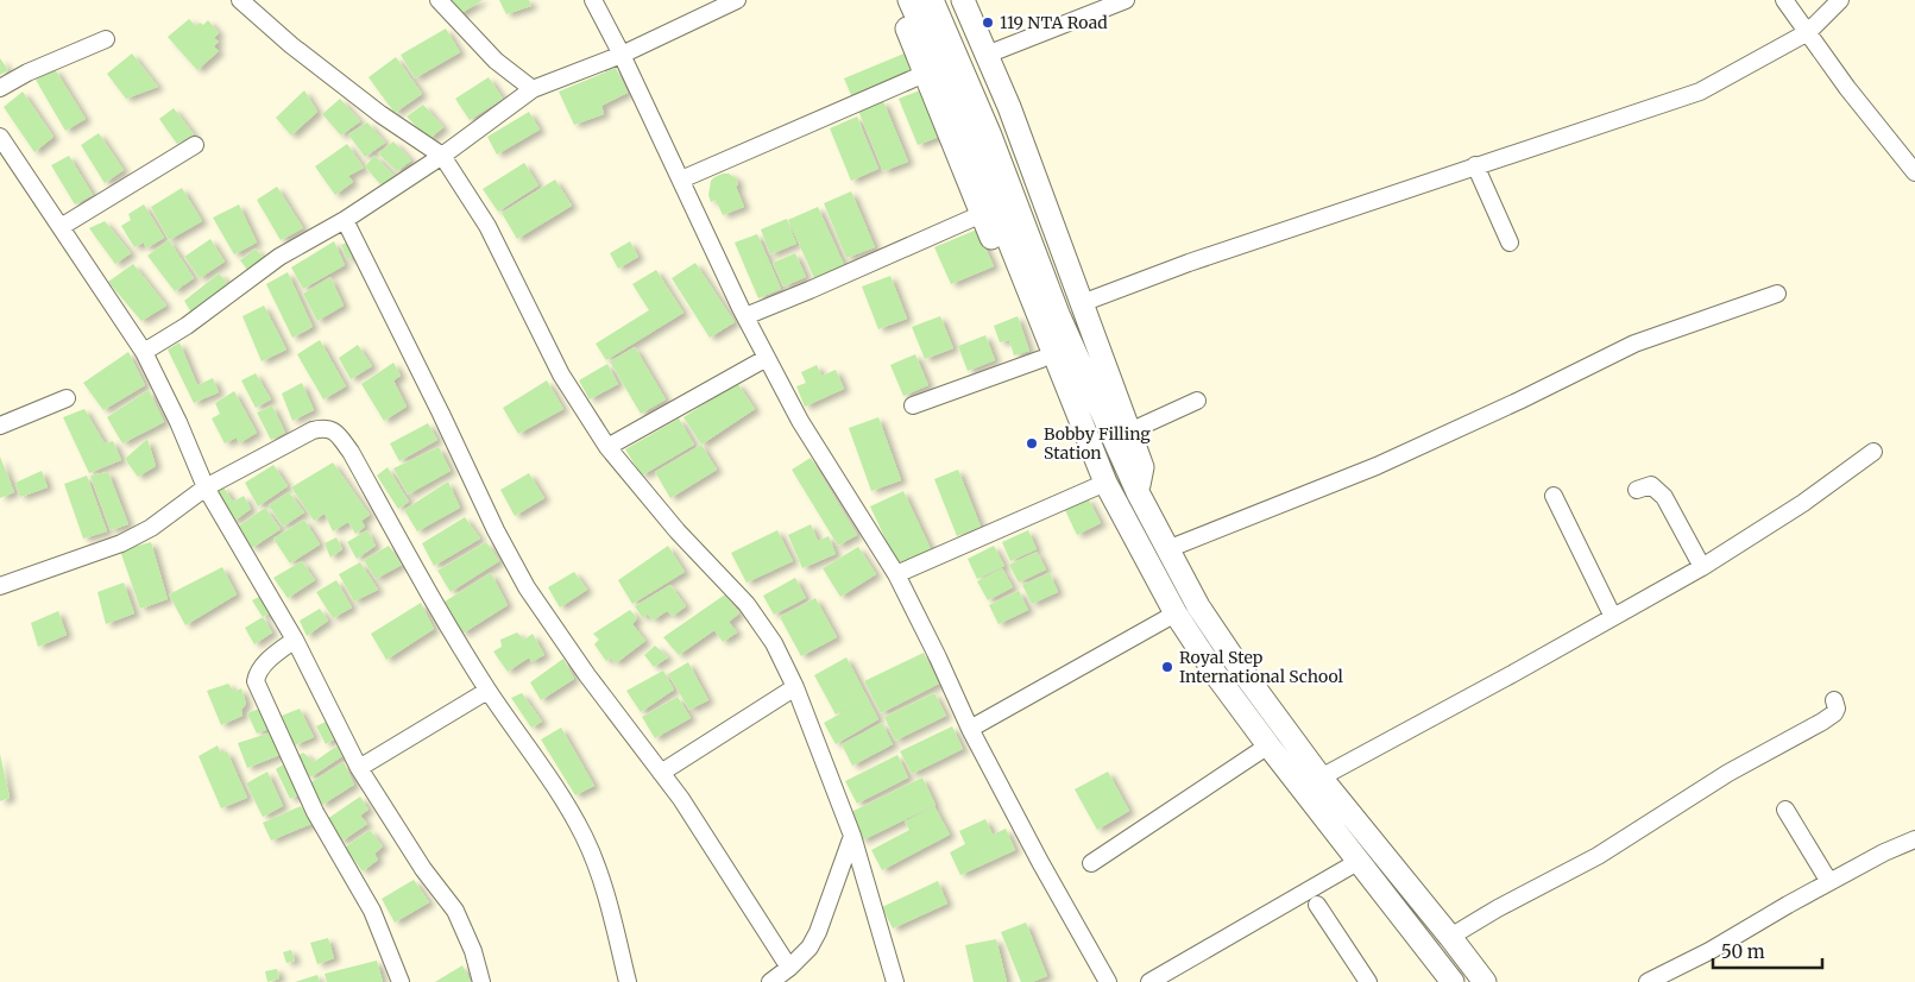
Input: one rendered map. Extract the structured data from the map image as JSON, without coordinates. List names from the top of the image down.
{
  "places": ["119 NTA Road", "Bobby Filling Station", "Royal Step International School"],
  "scale_bar": "50 m"
}
